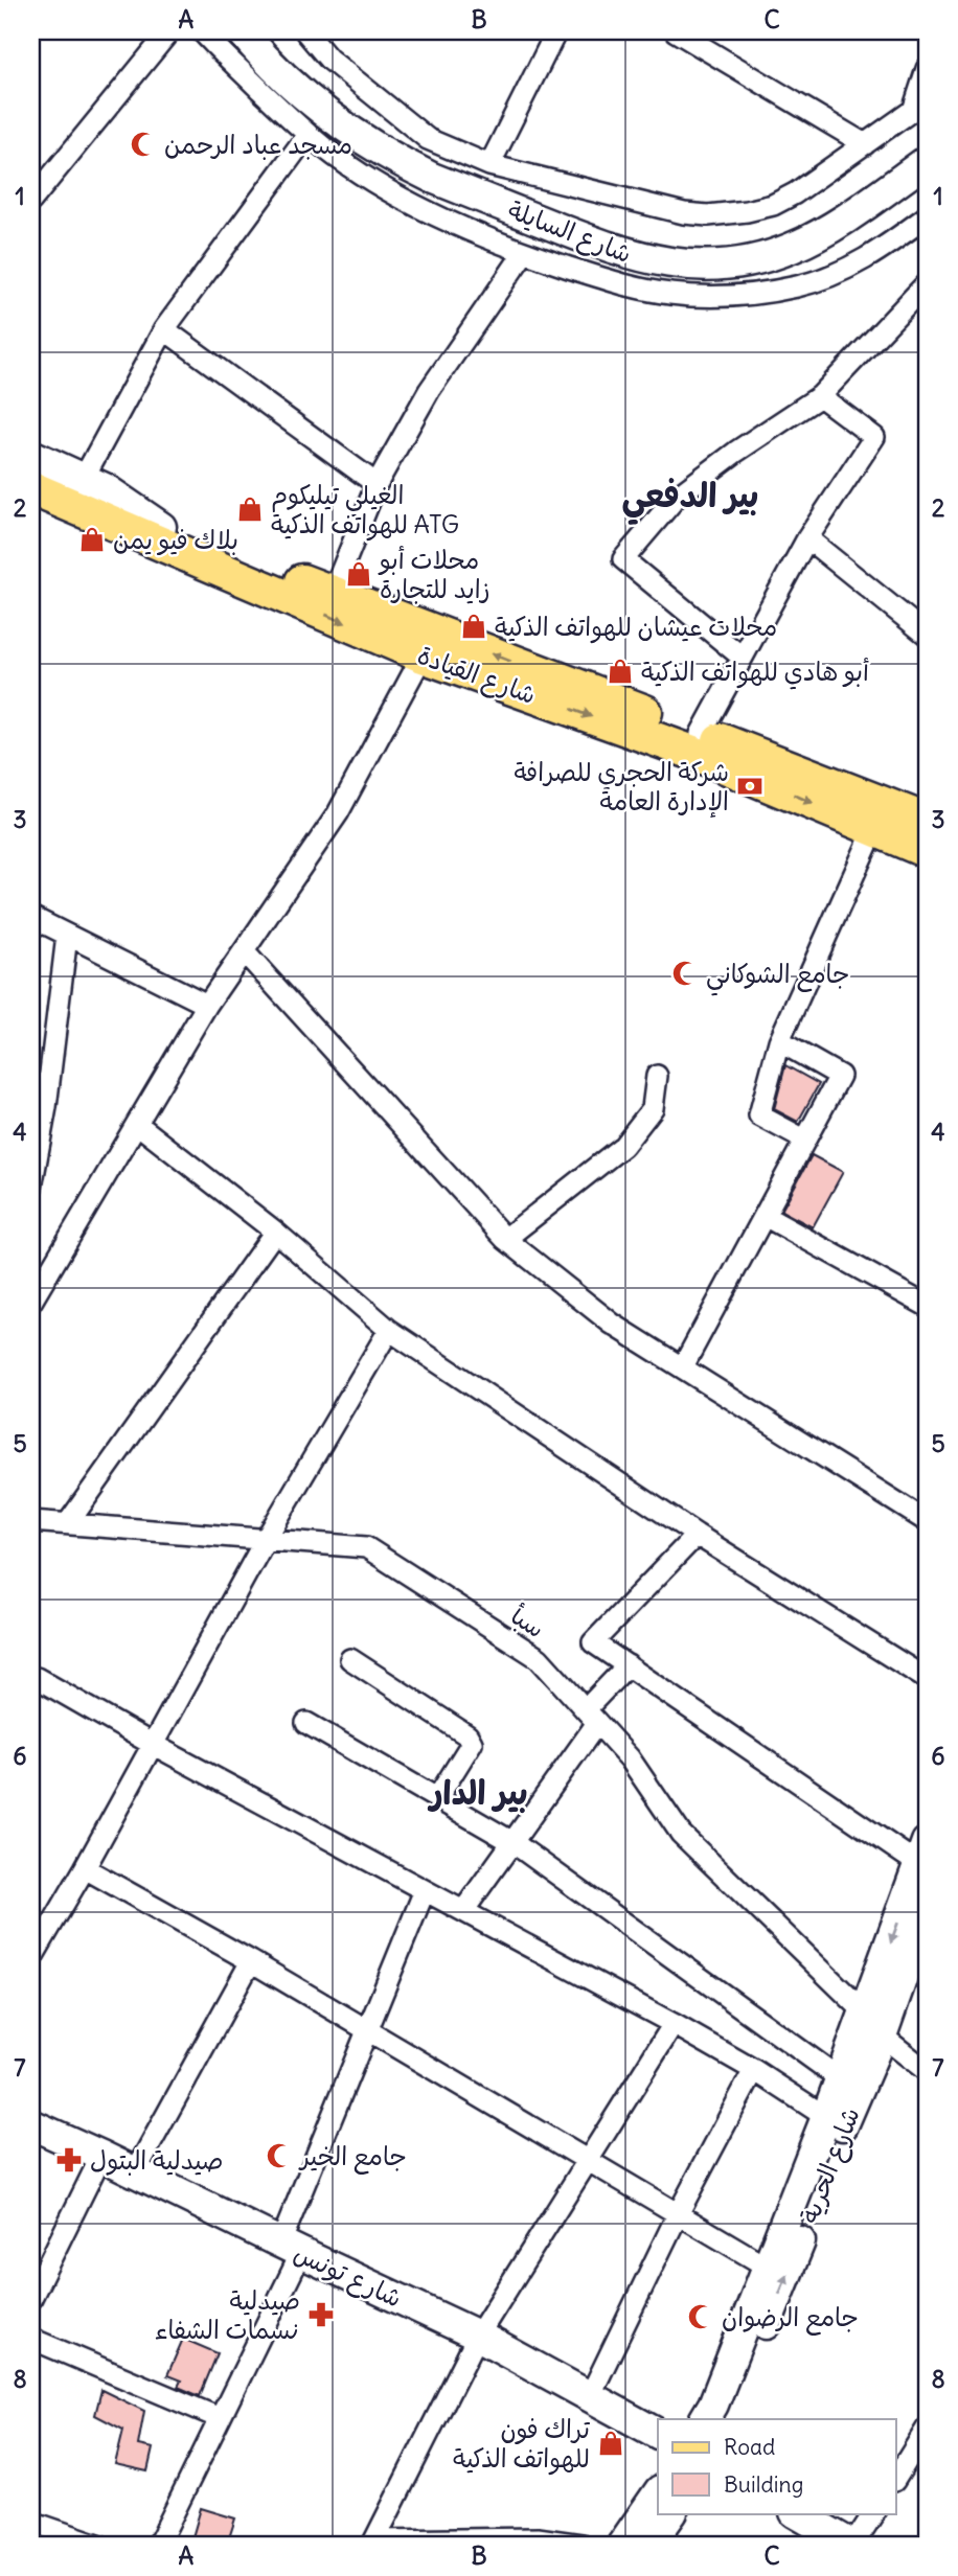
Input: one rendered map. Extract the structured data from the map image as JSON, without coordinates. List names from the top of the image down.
{
  "streets": {
    "main road": ["شارع القيادة"],
    "street": [
      "شارع السايلة",
      "سبأ",
      "شارع الحرية",
      "شارع تونس"
    ]
  },
  "crossings": [
    ["سبأ", "شارع الحرية"]
  ],
  "districts": ["بير الدفعي", "بير الدار"],
  "places": {
    "mosque": [
      "مسجد عباد الرحمن",
      "جامع الشوكاني",
      "جامع الخير",
      "جامع الرضوان"
    ],
    "shop": [
      "الغيلي تيليكوم للهواتف الذكية ATG",
      "بلاك فيو يمن",
      "محلات أبو زايد للتجارة",
      "محلات عيشان للهواتف الذكية",
      "أبو هادي للهواتف الذكية",
      "تراك فون للهواتف الذكية"
    ],
    "bank": ["شركة الحجري للصرافة الإدارة العامة"],
    "pharmacy": ["صيدلية البتول", "صيدلية نسمات الشفاء"]
  },
  "legend": ["Road", "Building"],
  "grid": {
    "columns": ["A", "B", "C"],
    "rows": [
      "1",
      "2",
      "3",
      "4",
      "5",
      "6",
      "7",
      "8"
    ]
  }
}
